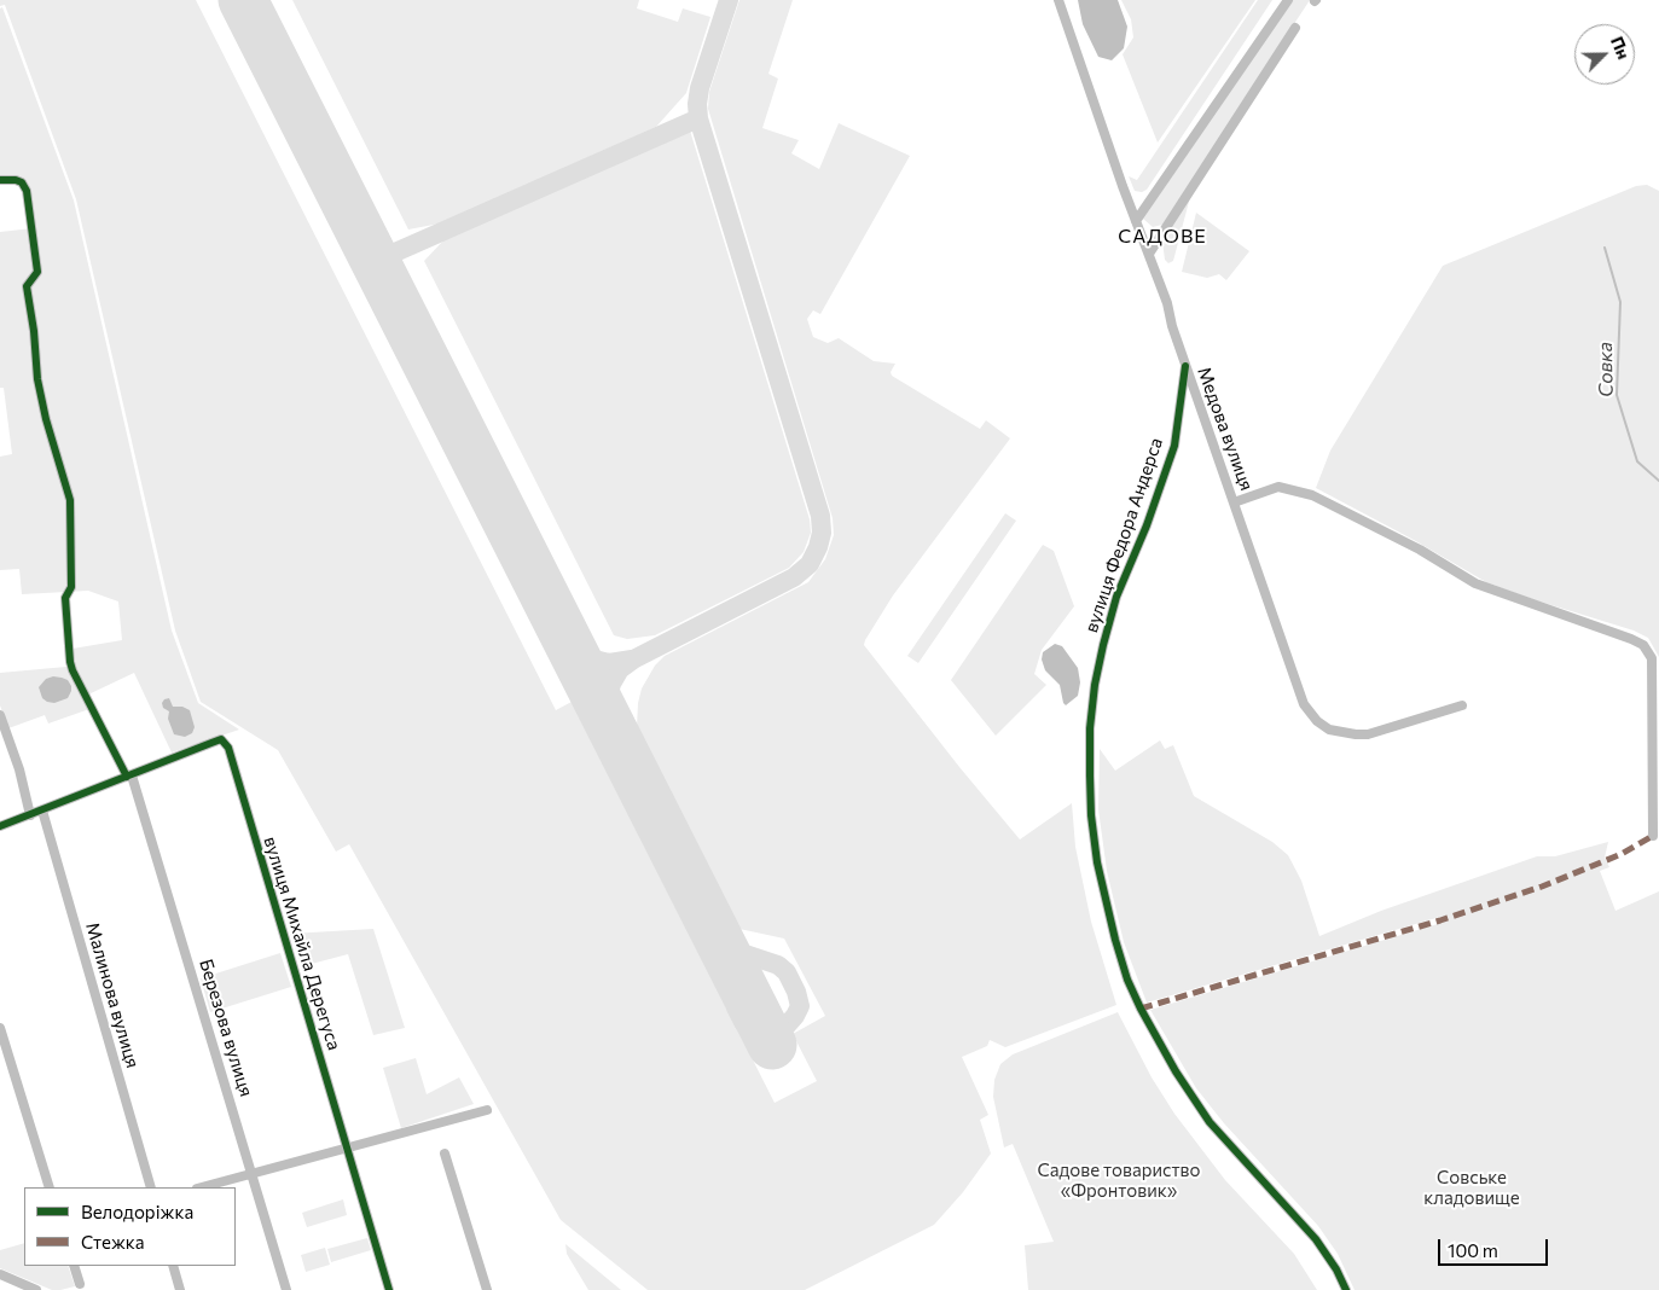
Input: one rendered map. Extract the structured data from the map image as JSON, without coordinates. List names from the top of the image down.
{
  "streets": {
    "street": [
      "Медова вулиця",
      "вулиця Федора Андерса",
      "вулиця Михайла Дерегуса",
      "Малинова вулиця",
      "Березова вулиця"
    ]
  },
  "crossings": [
    ["Медова вулиця", "вулиця Федора Андерса"],
    ["вулиця Михайла Дерегуса", "Березова вулиця"]
  ],
  "districts": ["САДОВЕ"],
  "water": ["Совка"],
  "parks": ["Садове товариство «Фронтовик»", "Совське кладовище"],
  "legend": ["Велодоріжка", "Стежка"],
  "scale_bar": "100 m",
  "north": "top right"
}
